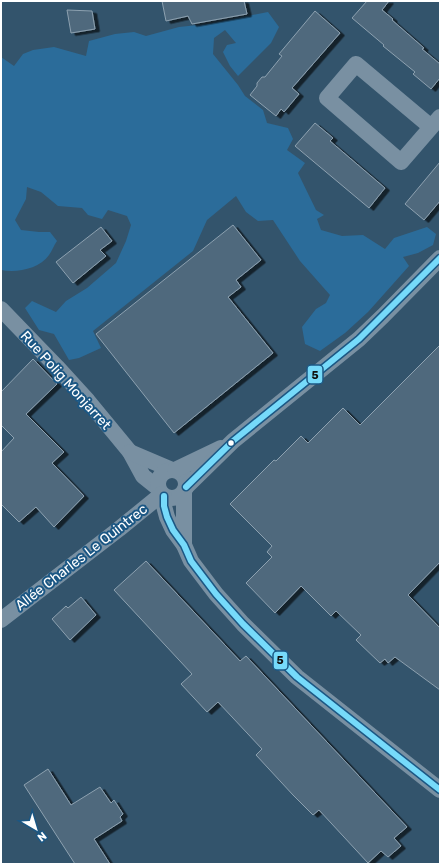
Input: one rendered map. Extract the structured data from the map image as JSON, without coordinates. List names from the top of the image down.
{
  "streets": {
    "street": ["Rue Polig Monjarret", "Allée Charles Le Quintrec"]
  },
  "crossings": [
    ["Rue Polig Monjarret", "Allée Charles Le Quintrec"]
  ],
  "lines": ["transit line 5"],
  "north": "bottom right"
}
